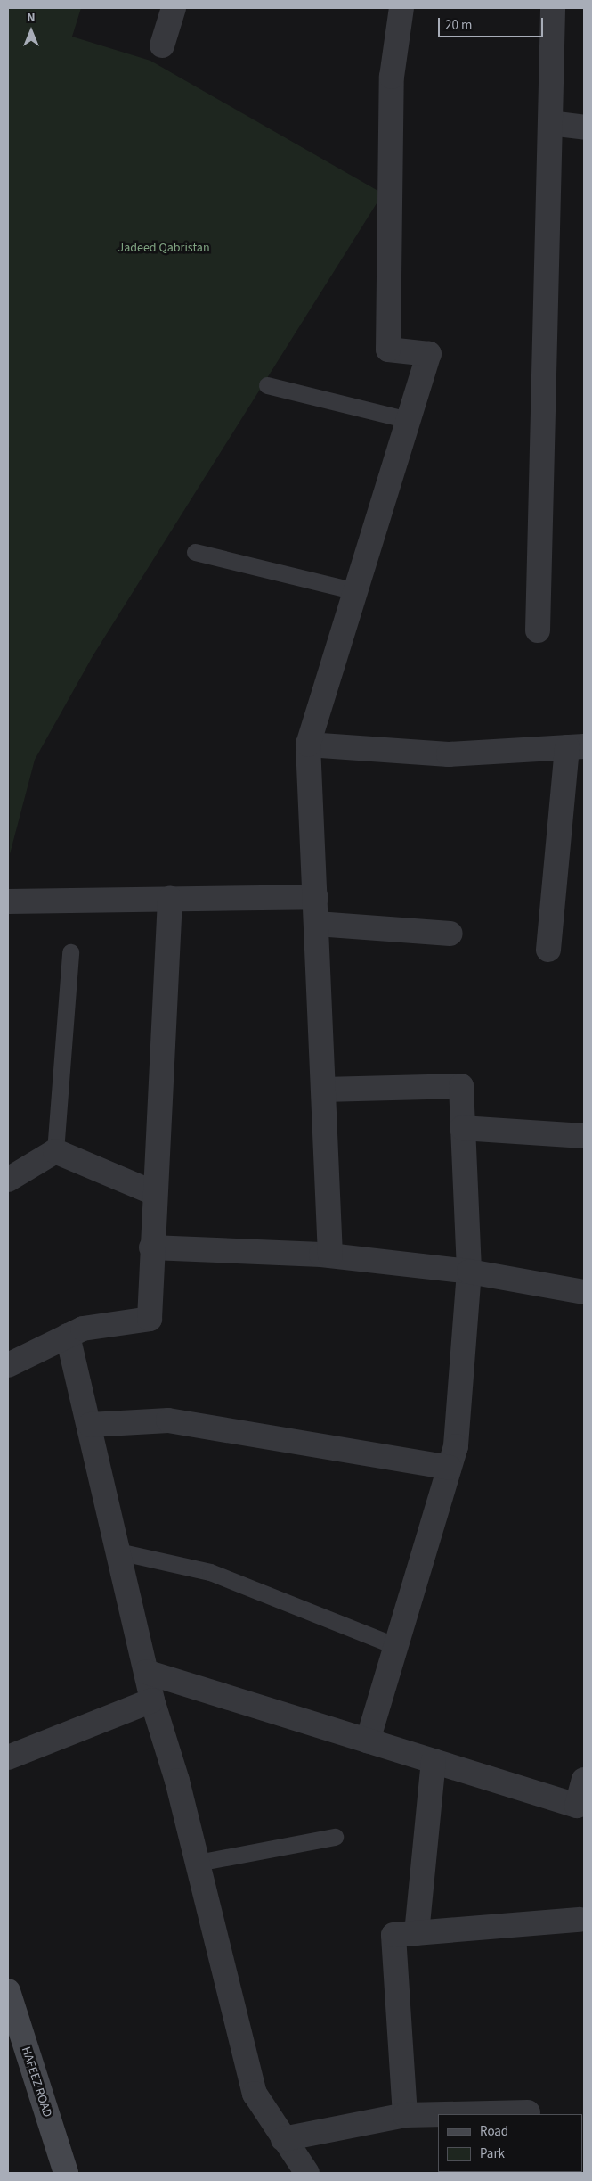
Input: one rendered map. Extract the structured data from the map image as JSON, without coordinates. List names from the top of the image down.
{
  "streets": {
    "street": ["HAFEEZ ROAD"]
  },
  "parks": ["Jadeed Qabristan"],
  "legend": ["Road", "Park"],
  "scale_bar": "20 m",
  "north": "top"
}
